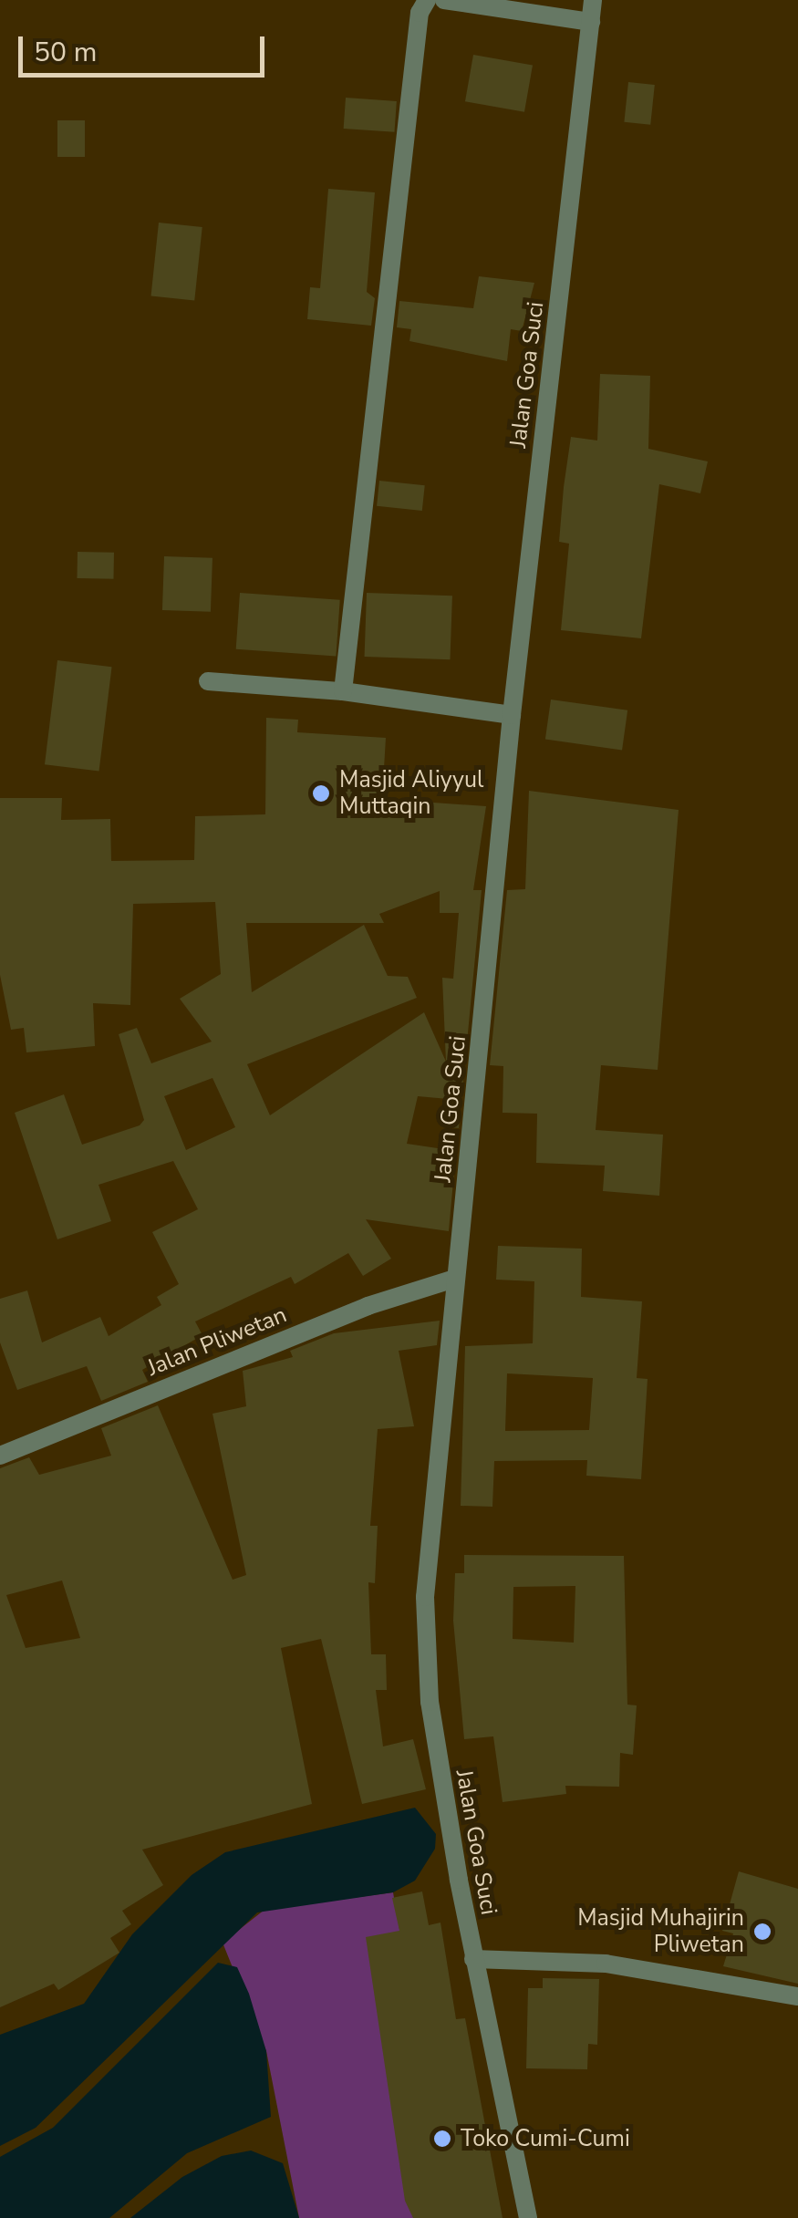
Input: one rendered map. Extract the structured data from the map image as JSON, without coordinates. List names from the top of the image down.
{
  "streets": {
    "street": ["Jalan Goa Suci", "Jalan Pliwetan"]
  },
  "crossings": [
    ["Jalan Goa Suci", "Jalan Pliwetan"]
  ],
  "places": ["Masjid Aliyyul Muttaqin", "Masjid Muhajirin Pliwetan", "Toko Cumi-Cumi"],
  "scale_bar": "50 m"
}
